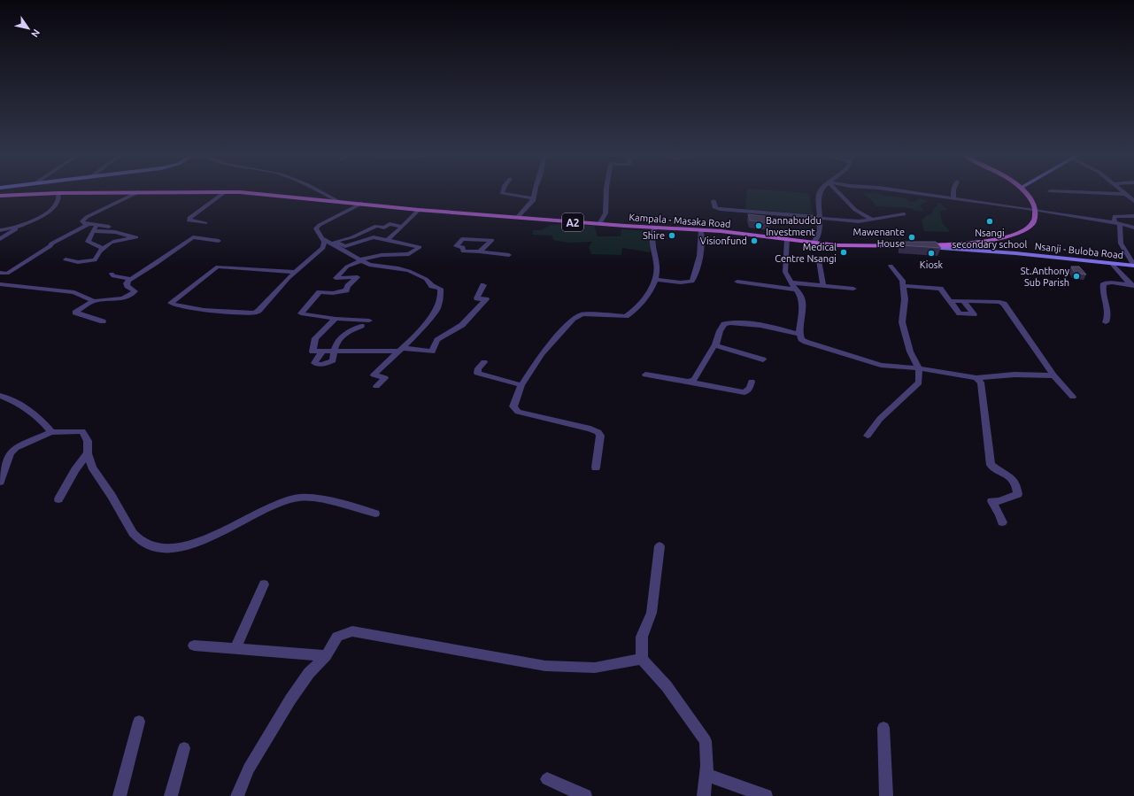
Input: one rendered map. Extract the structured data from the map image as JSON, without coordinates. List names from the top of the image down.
{
  "streets": {
    "main road": ["Kampala - Masaka Road", "A2"],
    "street": ["Nsanji - Buloba Road"]
  },
  "crossings": [
    ["Kampala - Masaka Road", "Nsanji - Buloba Road"]
  ],
  "places": [
    "Nsangi secondary school",
    "Bannabuddu Investment",
    "Shire",
    "Mawenante House",
    "Visionfund",
    "Medical Centre Nsangi",
    "Kiosk",
    "St.Anthony Sub Parish"
  ],
  "north": "bottom right"
}
